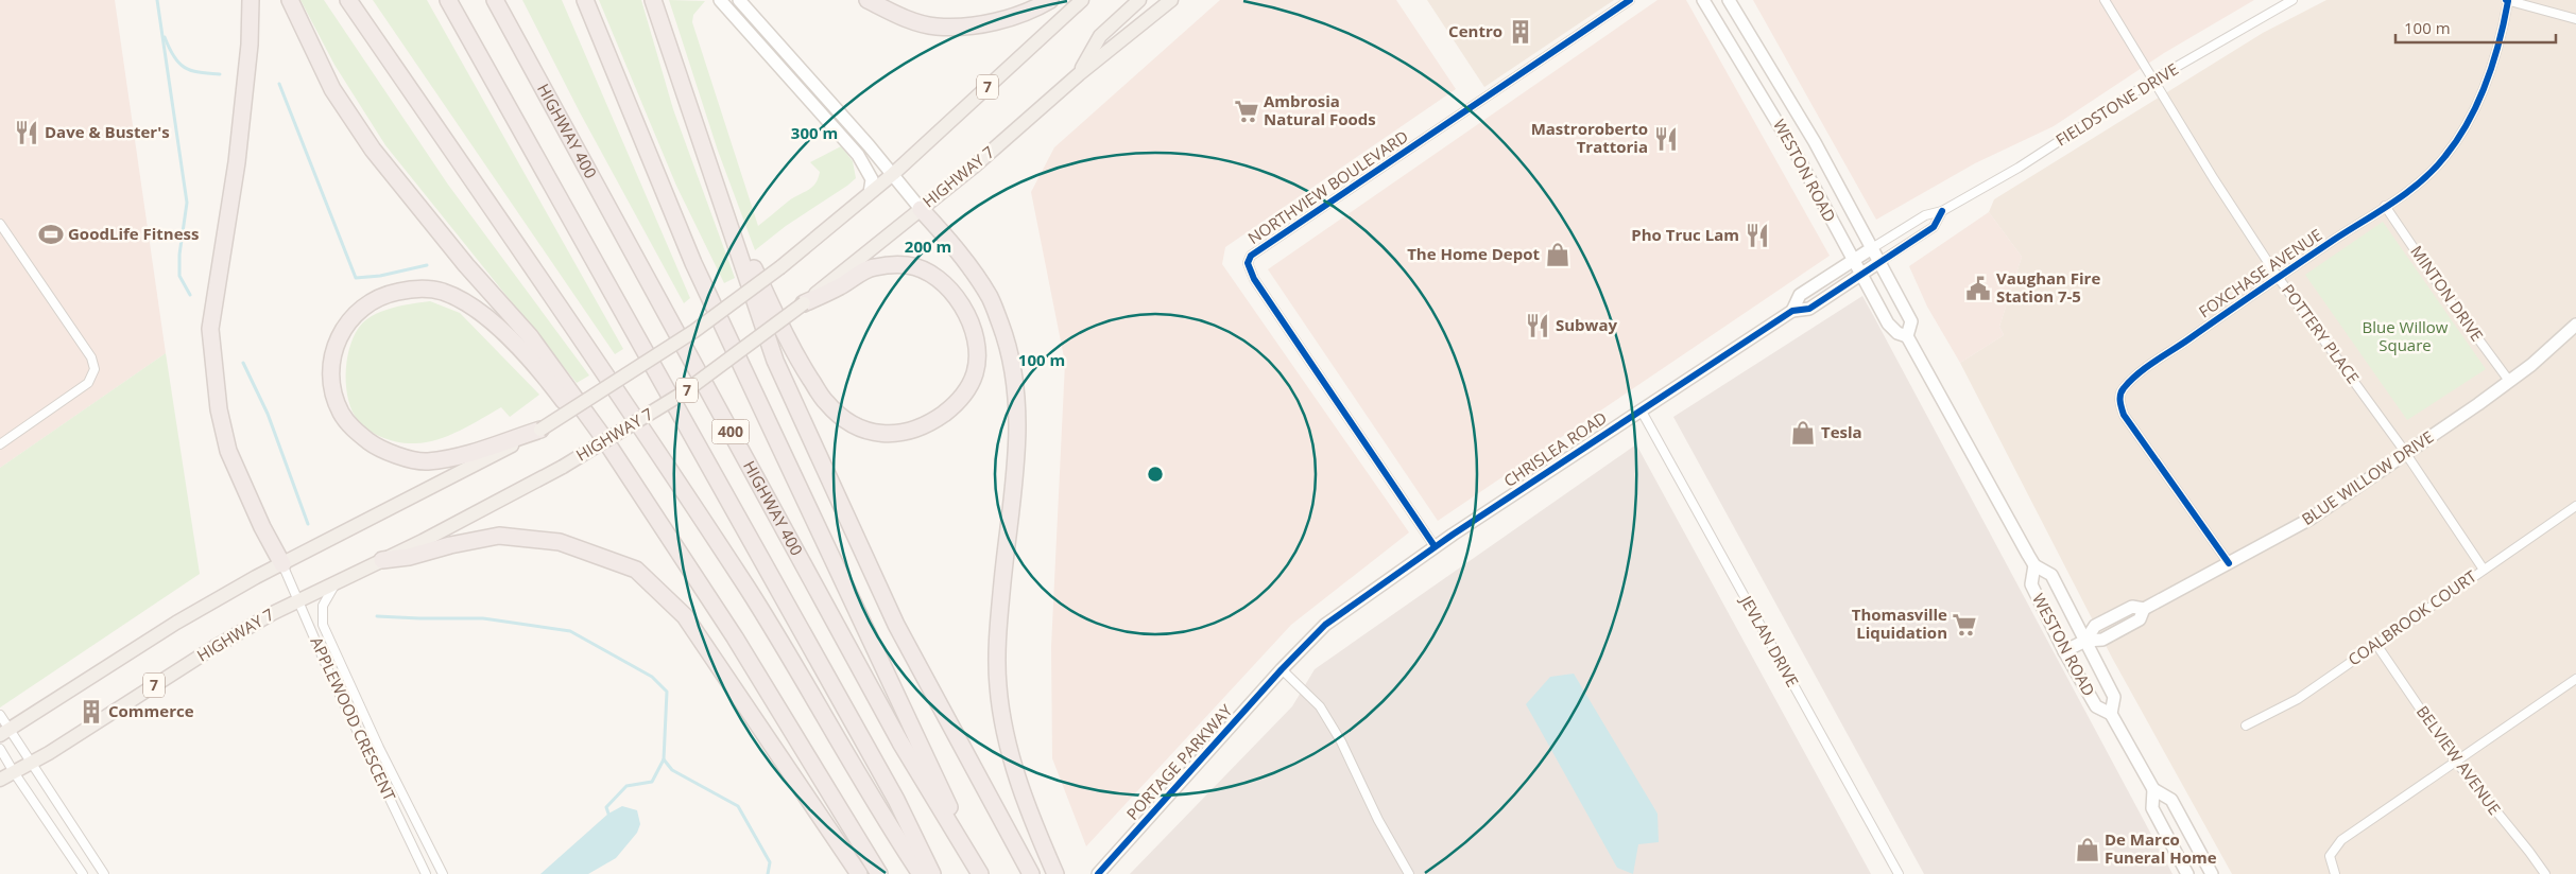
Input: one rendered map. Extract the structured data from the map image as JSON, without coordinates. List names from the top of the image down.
{
  "streets": {
    "highway": ["HIGHWAY 400", "400"],
    "main road": ["7", "HIGHWAY 7"],
    "street": [
      "FIELDSTONE DRIVE",
      "WESTON ROAD",
      "NORTHVIEW BOULEVARD",
      "FOXCHASE AVENUE",
      "MINTON DRIVE",
      "POTTERY PLACE",
      "CHRISLEA ROAD",
      "BLUE WILLOW DRIVE",
      "COALBROOK COURT",
      "JEVLAN DRIVE",
      "APPLEWOOD CRESCENT",
      "BELVIEW AVENUE",
      "PORTAGE PARKWAY"
    ]
  },
  "crossings": [
    ["7", "APPLEWOOD CRESCENT"],
    ["FIELDSTONE DRIVE", "WESTON ROAD"],
    ["FIELDSTONE DRIVE", "POTTERY PLACE"],
    ["FIELDSTONE DRIVE", "CHRISLEA ROAD"],
    ["WESTON ROAD", "CHRISLEA ROAD"],
    ["WESTON ROAD", "BLUE WILLOW DRIVE"],
    ["HIGHWAY 7", "APPLEWOOD CRESCENT"],
    ["NORTHVIEW BOULEVARD", "CHRISLEA ROAD"],
    ["FOXCHASE AVENUE", "MINTON DRIVE"],
    ["FOXCHASE AVENUE", "POTTERY PLACE"],
    ["FOXCHASE AVENUE", "BLUE WILLOW DRIVE"],
    ["MINTON DRIVE", "BLUE WILLOW DRIVE"],
    ["POTTERY PLACE", "BLUE WILLOW DRIVE"],
    ["POTTERY PLACE", "COALBROOK COURT"],
    ["CHRISLEA ROAD", "JEVLAN DRIVE"],
    ["CHRISLEA ROAD", "PORTAGE PARKWAY"],
    ["COALBROOK COURT", "BELVIEW AVENUE"]
  ],
  "parks": ["Blue Willow Square"],
  "places": {
    "building": ["Centro", "Commerce"],
    "supermarket": ["Ambrosia Natural Foods", "Thomasville Liquidation"],
    "restaurant": [
      "Dave & Buster's",
      "Mastroroberto Trattoria",
      "Pho Truc Lam",
      "Subway"
    ],
    "sports": ["GoodLife Fitness"],
    "shop": ["The Home Depot", "Tesla", "De Marco Funeral Home"],
    "public building": ["Vaughan Fire Station 7-5"]
  },
  "scale_bar": "100 m",
  "rings": ["300 m", "200 m", "100 m"]
}
